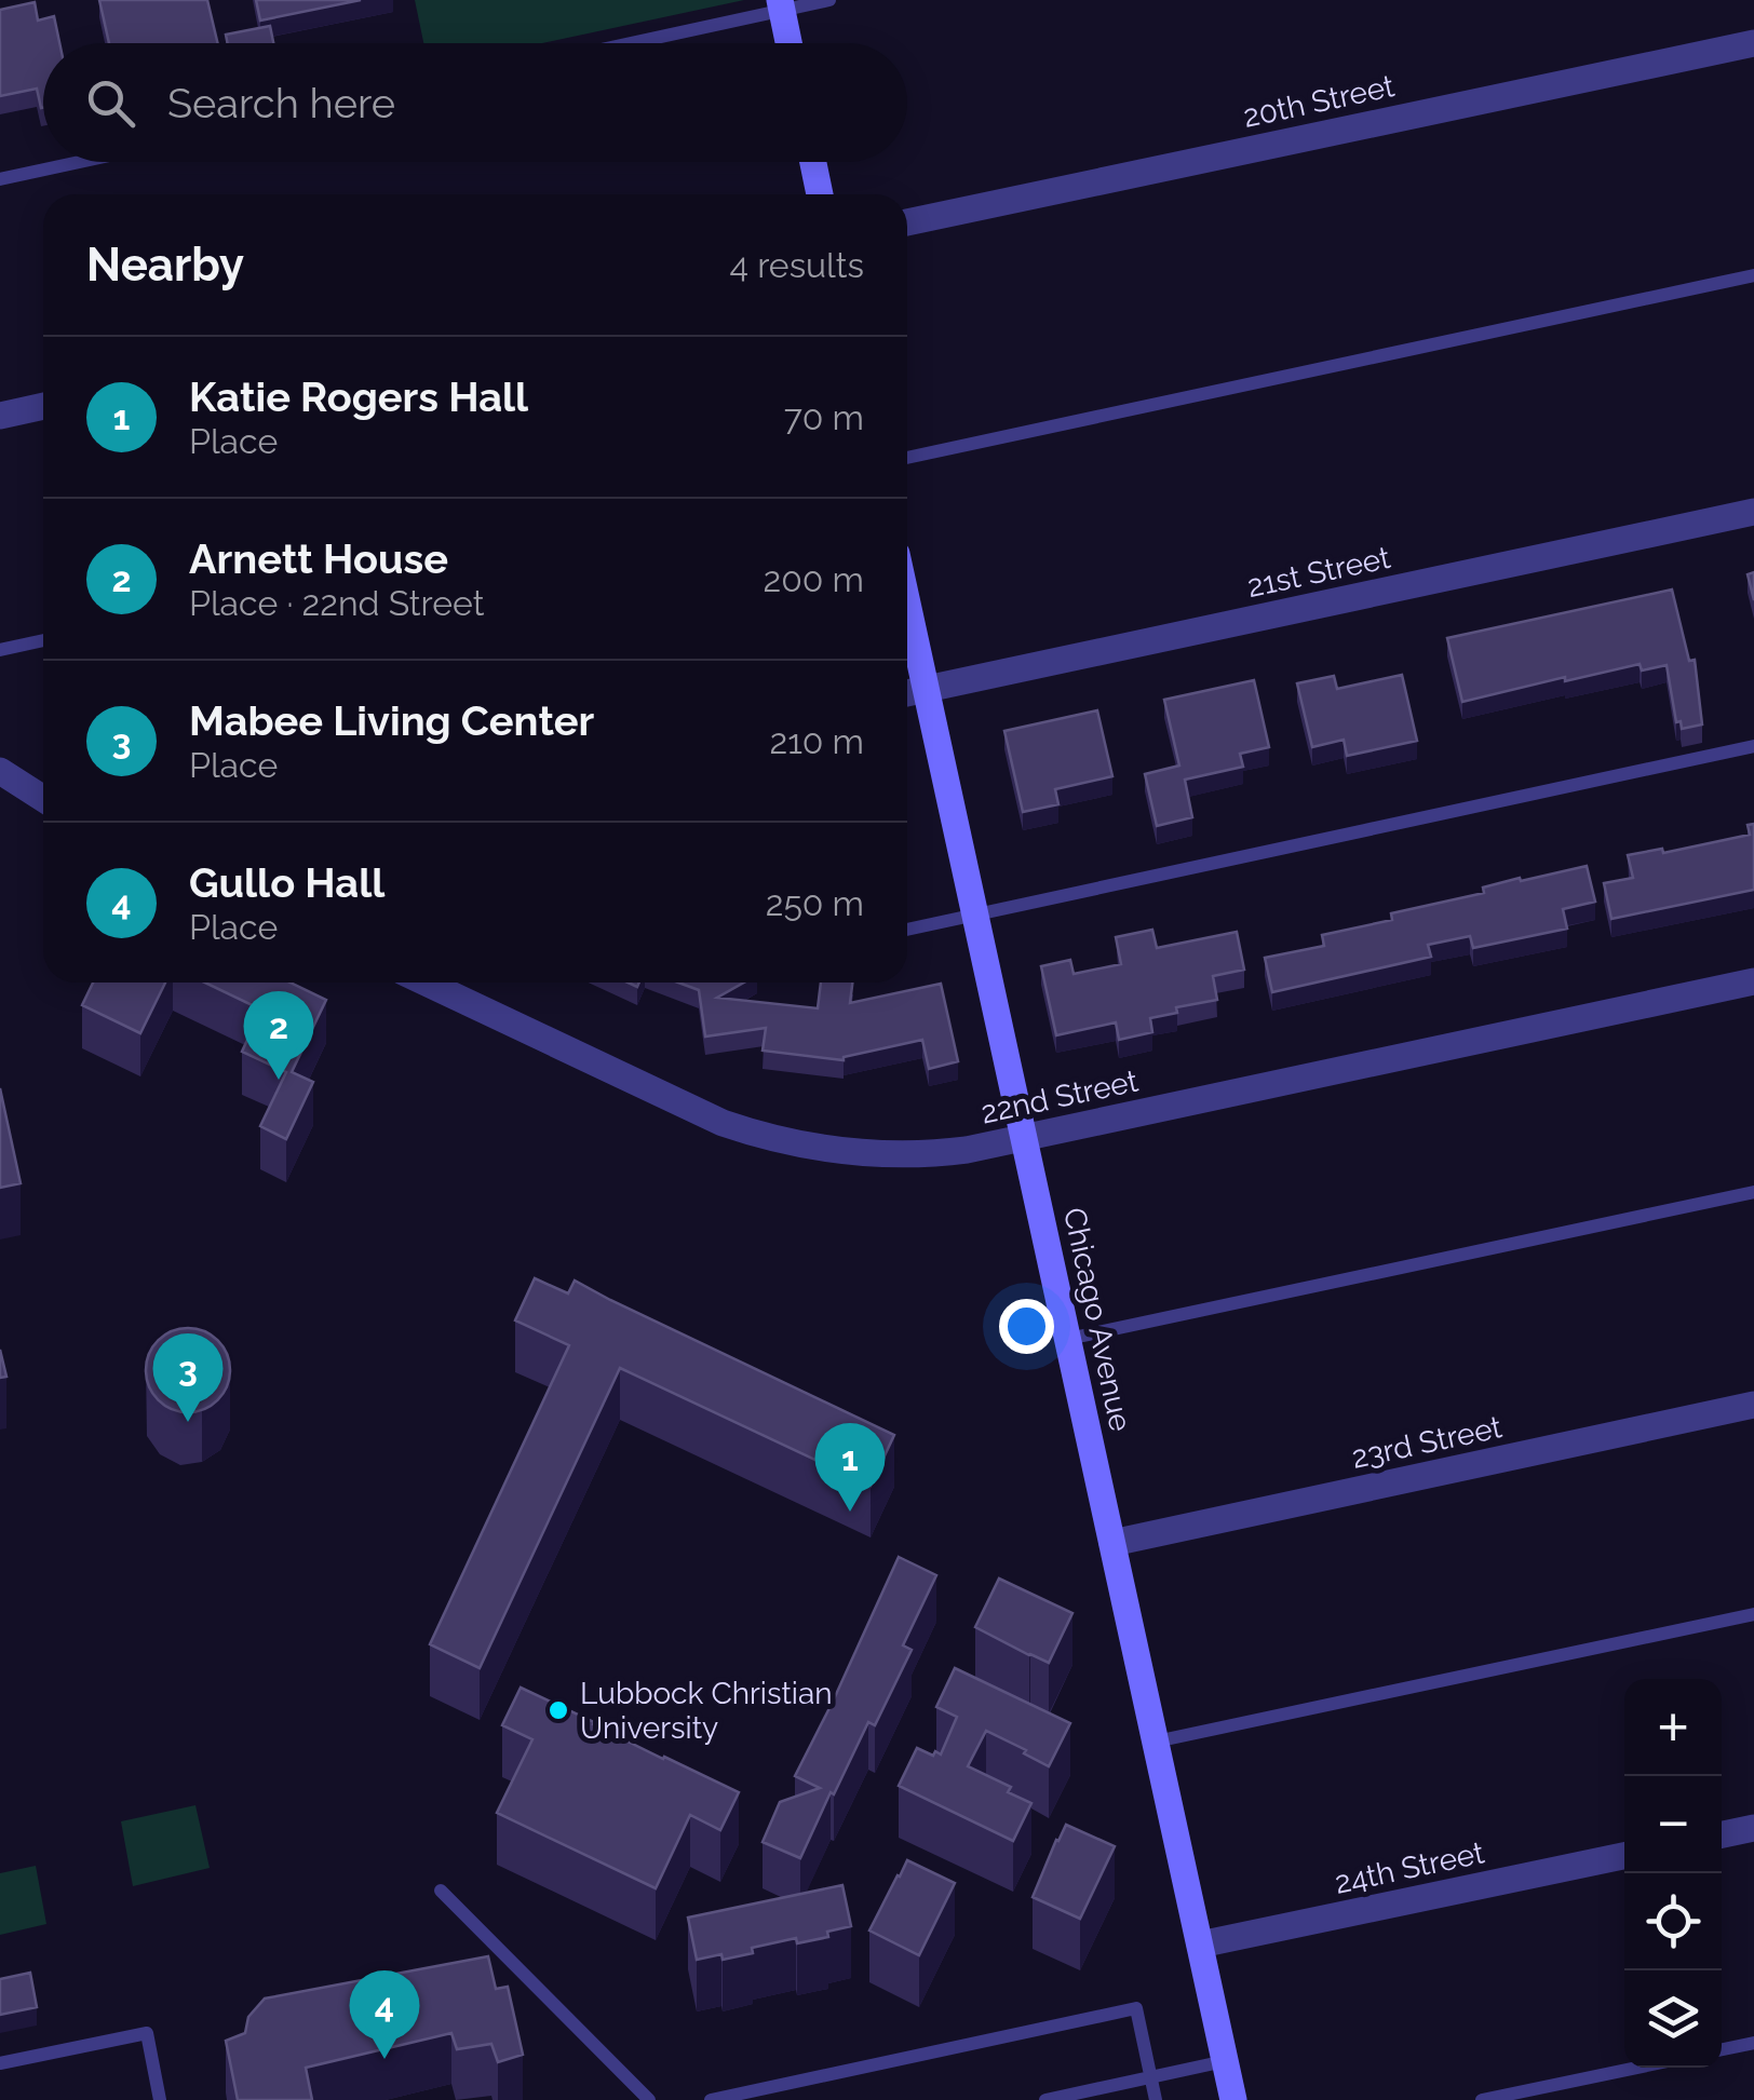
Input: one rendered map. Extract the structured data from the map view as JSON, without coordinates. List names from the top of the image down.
{
  "streets": {
    "street": [
      "20th Street",
      "21st Street",
      "22nd Street",
      "Chicago Avenue",
      "23rd Street",
      "24th Street"
    ]
  },
  "crossings": [
    ["21st Street", "Chicago Avenue"],
    ["22nd Street", "Chicago Avenue"],
    ["Chicago Avenue", "23rd Street"],
    ["Chicago Avenue", "24th Street"]
  ],
  "places": ["Lubbock Christian University"],
  "page": {
    "search": "Search here",
    "heading": ["Nearby", "4 results"],
    "list": [
      {
        "mark": "1",
        "name": "Katie Rogers Hall",
        "note": "Place",
        "value": "70 m"
      },
      {
        "mark": "2",
        "name": "Arnett House",
        "note": "Place · 22nd Street",
        "value": "200 m"
      },
      {
        "mark": "3",
        "name": "Mabee Living Center",
        "note": "Place",
        "value": "210 m"
      },
      {
        "mark": "4",
        "name": "Gullo Hall",
        "note": "Place",
        "value": "250 m"
      }
    ],
    "pins": [
      "2",
      "3",
      "1",
      "4"
    ],
    "map_buttons": ["+", "−"]
  }
}
